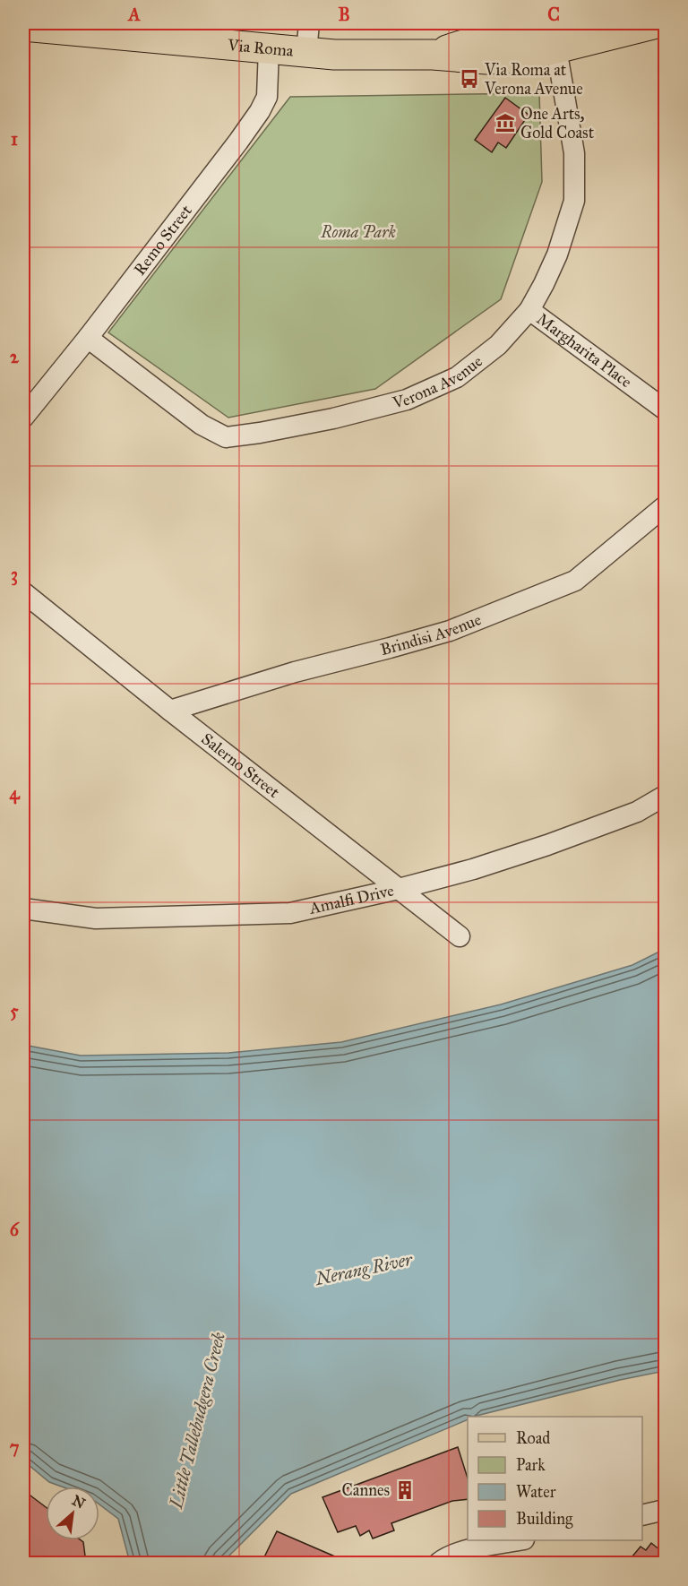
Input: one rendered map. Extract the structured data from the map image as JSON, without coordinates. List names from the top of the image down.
{
  "streets": {
    "main road": ["Via Roma"],
    "street": [
      "Remo Street",
      "Margharita Place",
      "Verona Avenue",
      "Brindisi Avenue",
      "Salerno Street",
      "Amalfi Drive"
    ]
  },
  "crossings": [
    ["Via Roma", "Remo Street"],
    ["Via Roma", "Verona Avenue"],
    ["Remo Street", "Verona Avenue"],
    ["Margharita Place", "Verona Avenue"],
    ["Brindisi Avenue", "Salerno Street"],
    ["Salerno Street", "Amalfi Drive"]
  ],
  "water": ["Nerang River", "Little Tallebudgera Creek"],
  "parks": ["Roma Park"],
  "places": {
    "bus stop": ["Via Roma at Verona Avenue"],
    "museum": ["One Arts, Gold Coast"],
    "building": ["Cannes"]
  },
  "legend": [
    "Road",
    "Park",
    "Water",
    "Building"
  ],
  "north": "top right",
  "grid": {
    "columns": ["A", "B", "C"],
    "rows": [
      "1",
      "2",
      "3",
      "4",
      "5",
      "6",
      "7"
    ]
  }
}
